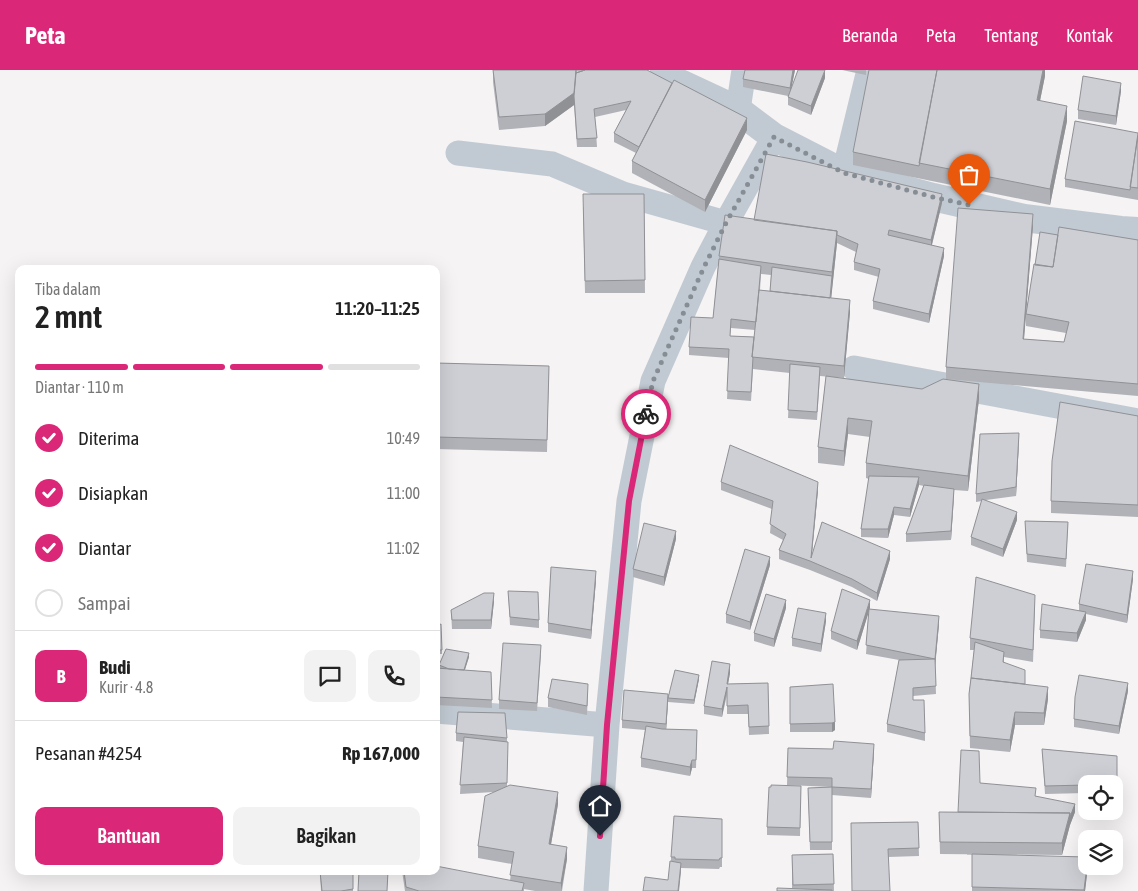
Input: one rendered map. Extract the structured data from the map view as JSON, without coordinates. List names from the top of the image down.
{
  "page": {
    "header": "Peta",
    "nav": [
      "Beranda",
      "Peta",
      "Tentang",
      "Kontak"
    ],
    "heading": ["2 mnt", "Tiba dalam", "11:20–11:25"],
    "panel": [
      "Budi",
      "Kurir · 4.8",
      "Pesanan #4254",
      "Rp 167,000"
    ],
    "bar": "Diantar · 110 m",
    "list": [
      ["Diterima", "10:49"],
      ["Disiapkan", "11:00"],
      ["Diantar", "11:02"],
      "Sampai"
    ],
    "round": "B",
    "buttons": ["Bantuan", "Bagikan"]
  }
}
